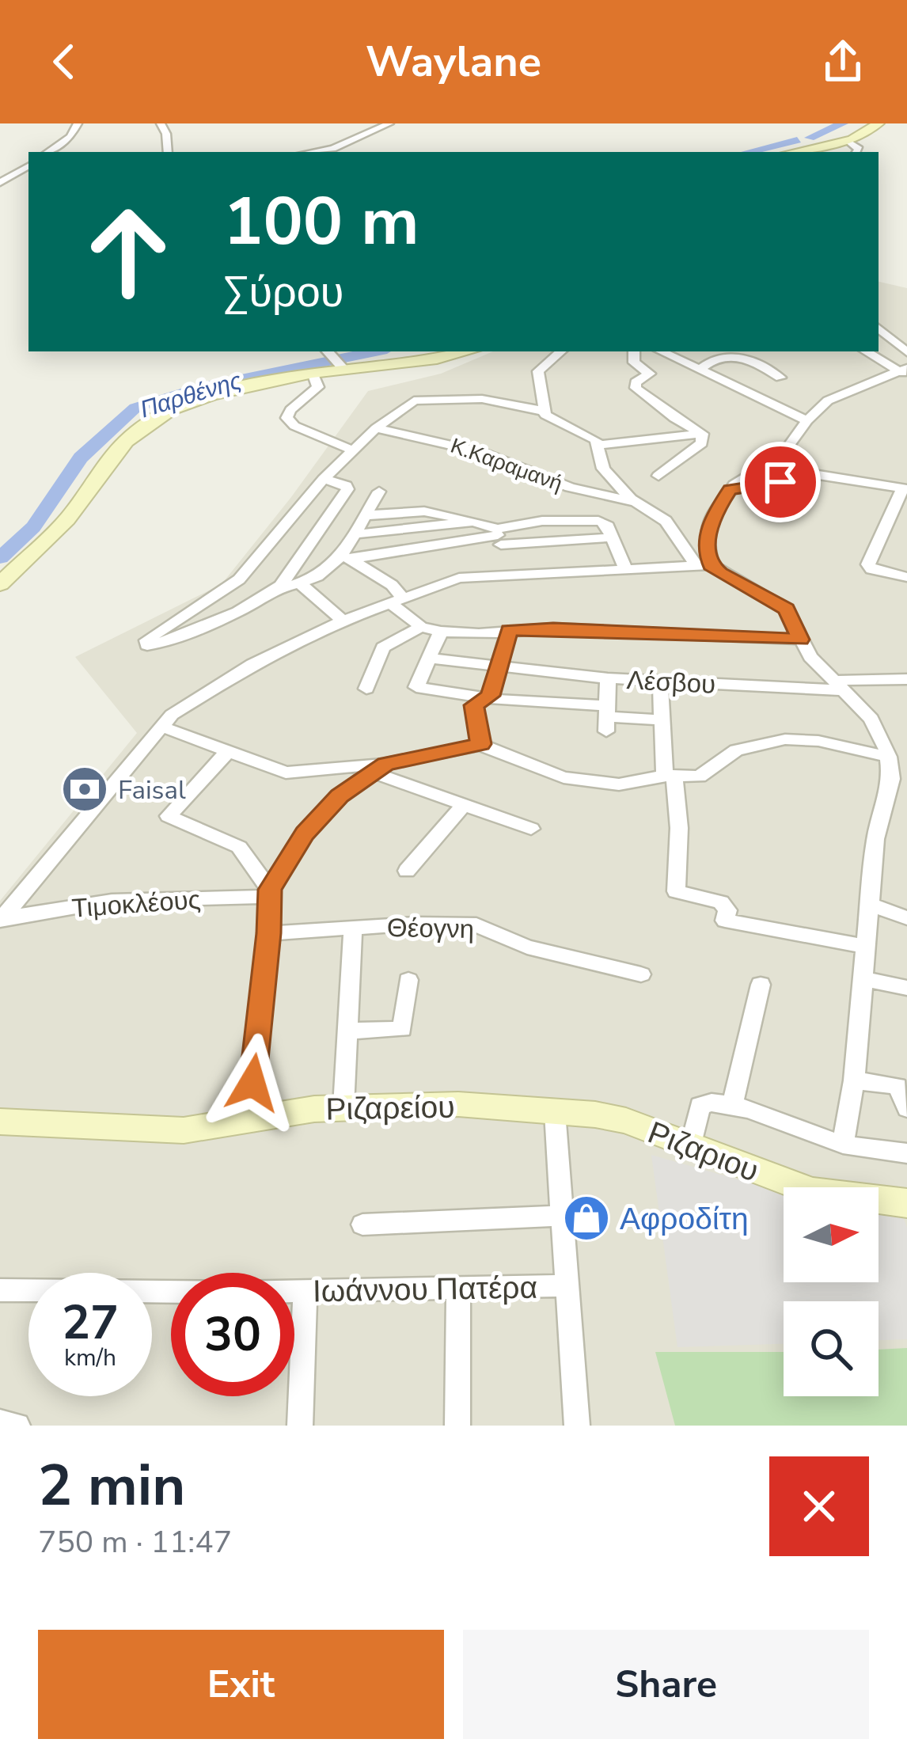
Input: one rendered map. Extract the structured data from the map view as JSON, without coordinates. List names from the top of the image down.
{
  "streets": {
    "main road": ["Ριζαρείου", "Ριζαριου"],
    "street": [
      "Κ.Καραμανή",
      "Λέσβου",
      "Τιμοκλέους",
      "Θέογνη",
      "Ιωάννου Πατέρα"
    ]
  },
  "crossings": [
    ["Ριζαρείου", "Ριζαριου"]
  ],
  "water": ["Παρθένης"],
  "places": {
    "bank": ["Faisal"],
    "shop": ["Αφροδίτη"]
  },
  "north": "right",
  "page": {
    "header": "Waylane",
    "turn": ["100 m", "Σύρου"],
    "speed": "27 km/h",
    "limit": "30",
    "heading": ["2 min", "750 m · 11:47"],
    "buttons": ["Exit", "Share"]
  }
}
